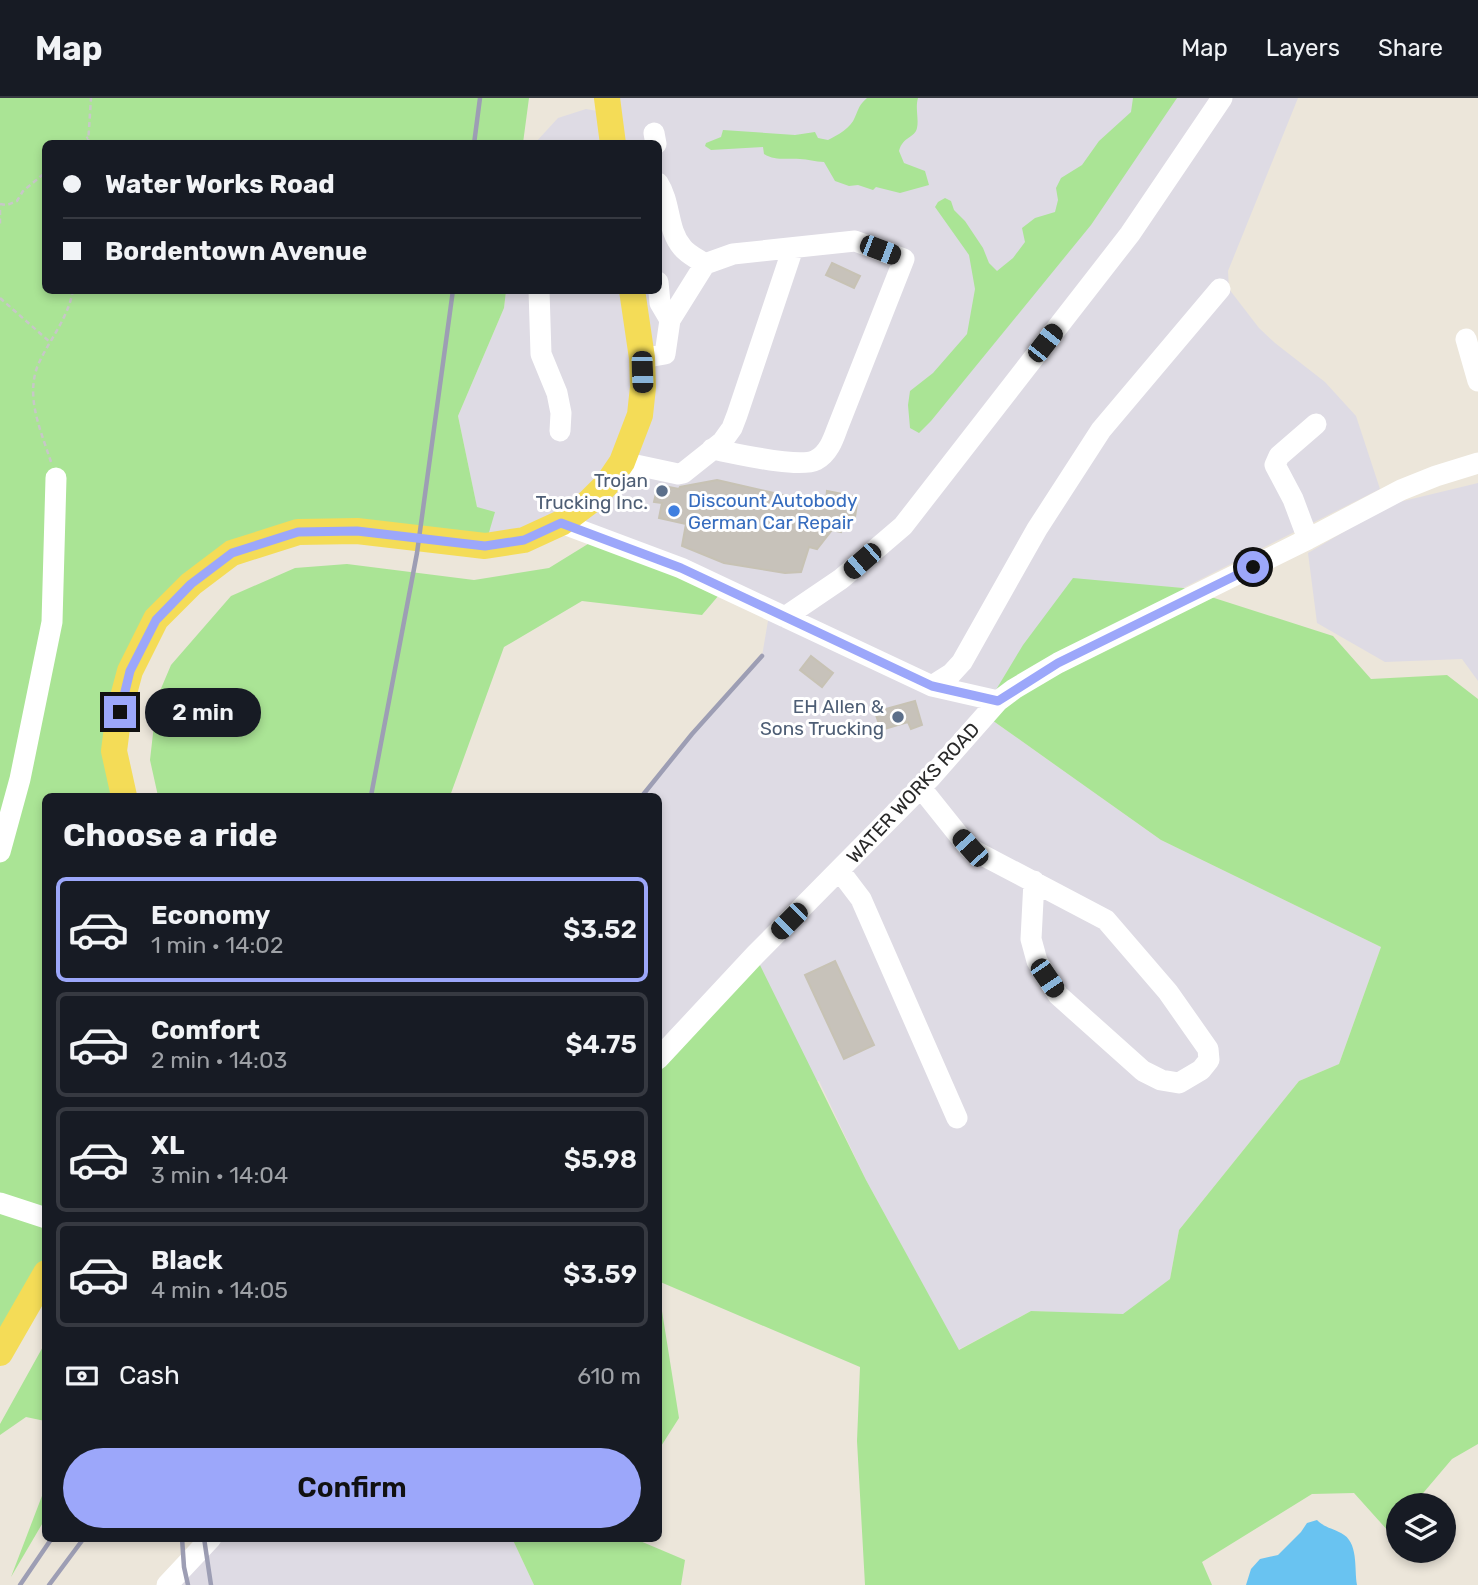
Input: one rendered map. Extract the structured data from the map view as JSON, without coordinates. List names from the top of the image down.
{
  "streets": {
    "street": ["WATER WORKS ROAD"]
  },
  "places": ["Trojan Trucking Inc.", "Discount Autobody German Car Repair", "EH Allen & Sons Trucking"],
  "page": {
    "header": "Map",
    "nav": ["Map", "Layers", "Share"],
    "banner": ["Water Works Road", "Bordentown Avenue"],
    "bubble": "2 min",
    "heading": "Choose a ride",
    "list": [
      {
        "name": "Economy",
        "note": "1 min · 14:02",
        "value": "$3.52"
      },
      {
        "name": "Comfort",
        "note": "2 min · 14:03",
        "value": "$4.75"
      },
      {
        "name": "XL",
        "note": "3 min · 14:04",
        "value": "$5.98"
      },
      {
        "name": "Black",
        "note": "4 min · 14:05",
        "value": "$3.59"
      }
    ],
    "pay": ["Cash", "610 m"],
    "buttons": "Confirm"
  }
}
